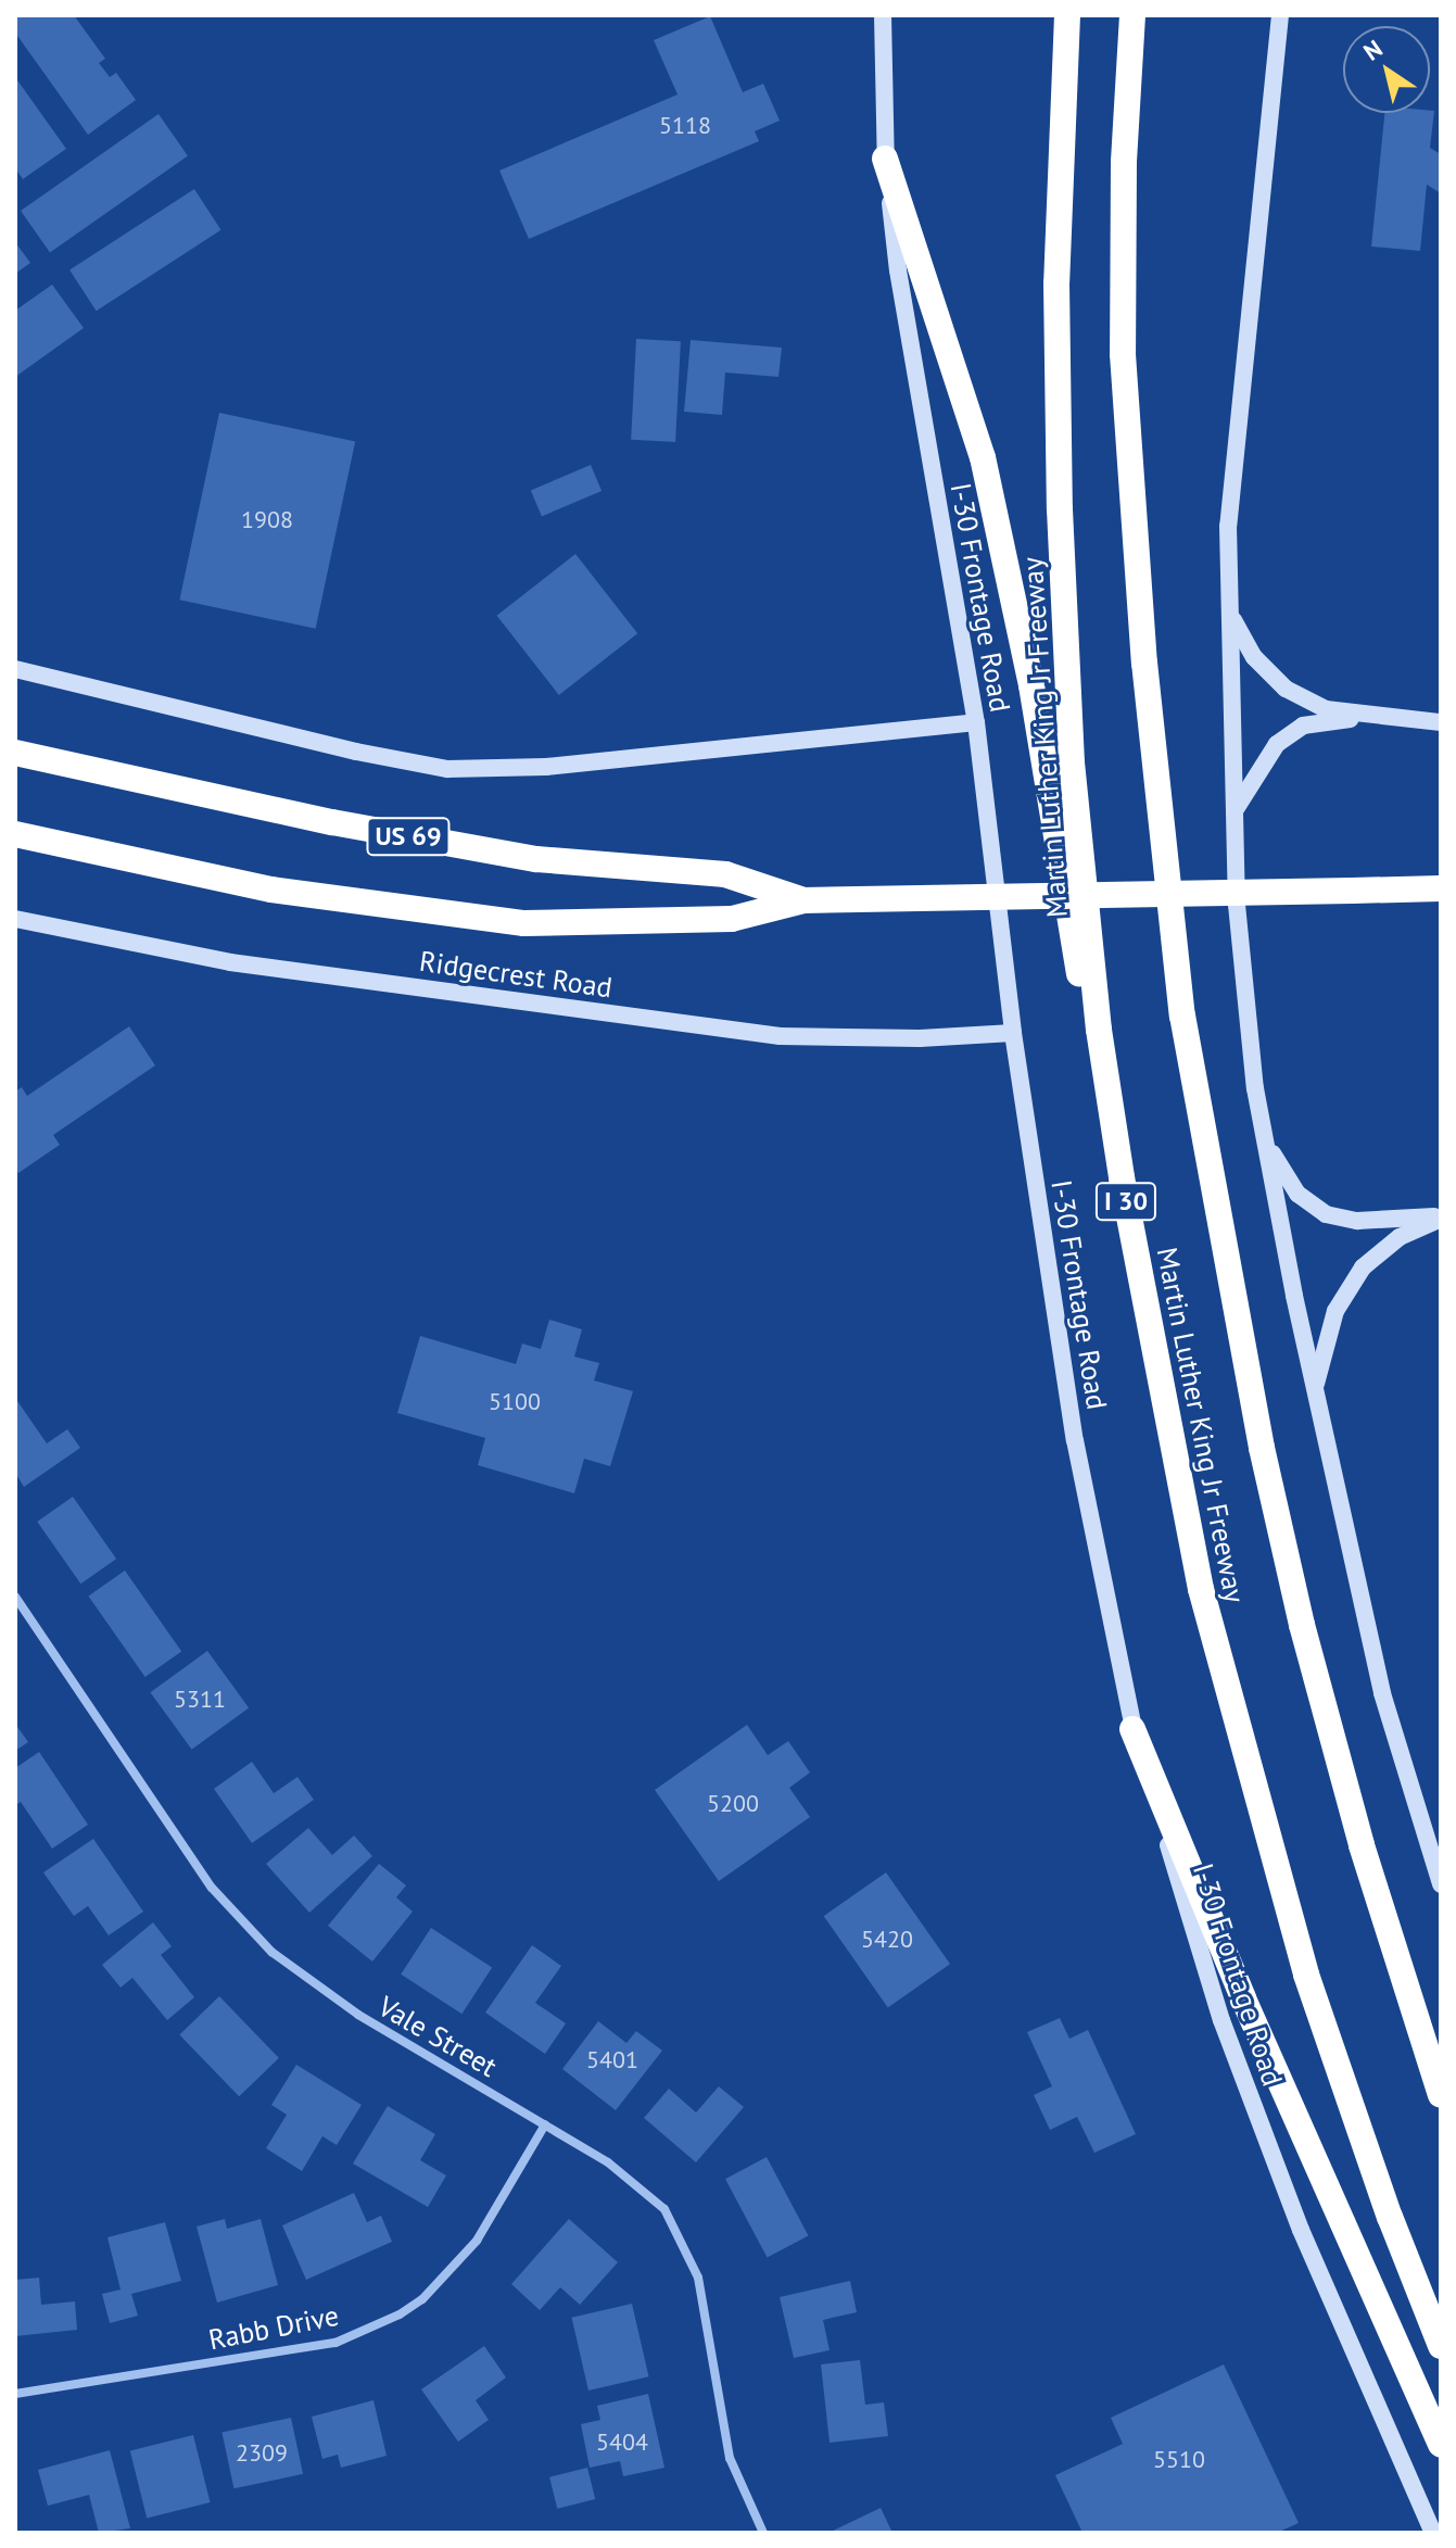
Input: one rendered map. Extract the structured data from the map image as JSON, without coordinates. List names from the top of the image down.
{
  "streets": {
    "highway": ["Martin Luther King Jr Freeway", "US 69", "I 30"],
    "main road": ["I-30 Frontage Road", "Ridgecrest Road"],
    "street": ["Vale Street", "Rabb Drive"]
  },
  "crossings": [
    ["I-30 Frontage Road", "Ridgecrest Road"],
    ["Vale Street", "Rabb Drive"]
  ],
  "house_numbers": [
    "5118",
    "1908",
    "5100",
    "5311",
    "5200",
    "5420",
    "5401",
    "5404",
    "2309",
    "5510"
  ],
  "north": "top left"
}
